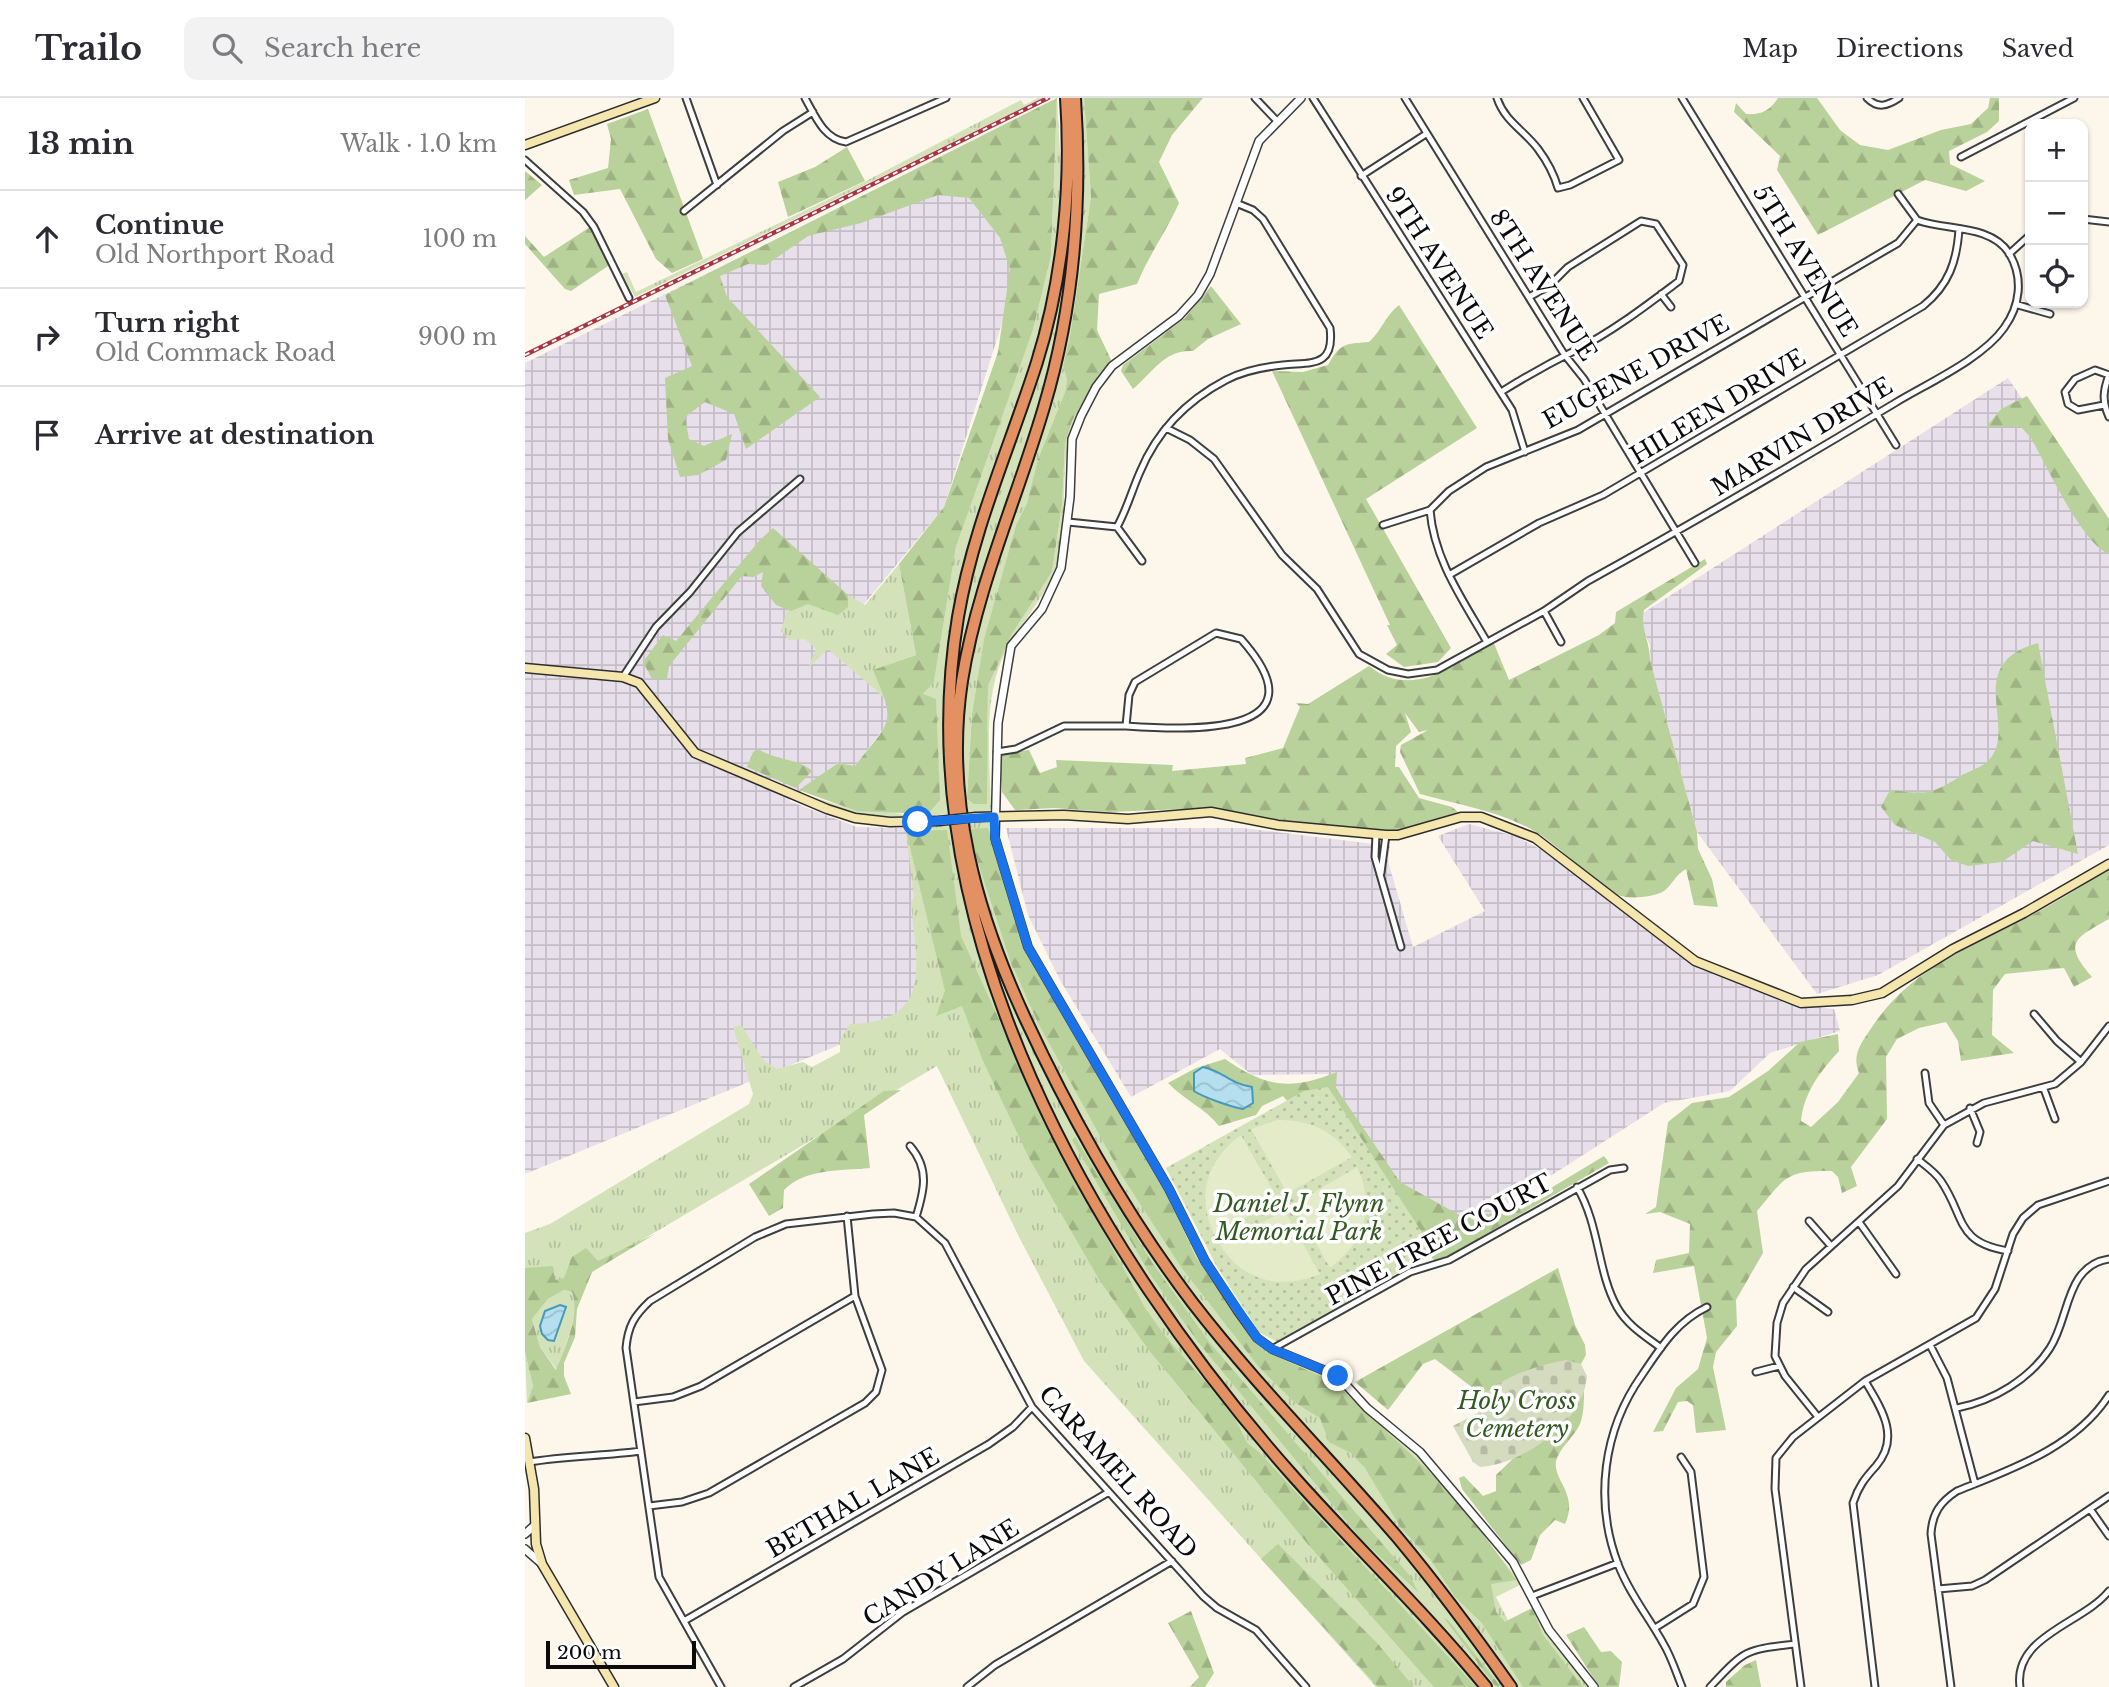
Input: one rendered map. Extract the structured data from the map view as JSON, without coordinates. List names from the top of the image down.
{
  "streets": {
    "street": [
      "5TH AVENUE",
      "9TH AVENUE",
      "8TH AVENUE",
      "EUGENE DRIVE",
      "HILEEN DRIVE",
      "MARVIN DRIVE",
      "PINE TREE COURT",
      "CARAMEL ROAD",
      "BETHAL LANE",
      "CANDY LANE"
    ]
  },
  "crossings": [
    ["5TH AVENUE", "EUGENE DRIVE"],
    ["5TH AVENUE", "HILEEN DRIVE"],
    ["5TH AVENUE", "MARVIN DRIVE"],
    ["9TH AVENUE", "EUGENE DRIVE"],
    ["8TH AVENUE", "EUGENE DRIVE"],
    ["8TH AVENUE", "HILEEN DRIVE"],
    ["8TH AVENUE", "MARVIN DRIVE"],
    ["CARAMEL ROAD", "BETHAL LANE"],
    ["CARAMEL ROAD", "CANDY LANE"]
  ],
  "parks": ["Daniel J. Flynn Memorial Park", "Holy Cross Cemetery"],
  "scale_bar": "200 m",
  "page": {
    "header": "Trailo",
    "search": "Search here",
    "nav": ["Map", "Directions", "Saved"],
    "heading": ["13 min", "Walk · 1.0 km"],
    "map_buttons": ["+", "−"],
    "list": [
      ["Continue", "Old Northport Road", "100 m"],
      ["Turn right", "Old Commack Road", "900 m"],
      "Arrive at destination"
    ],
    "scale": "200 m"
  }
}
